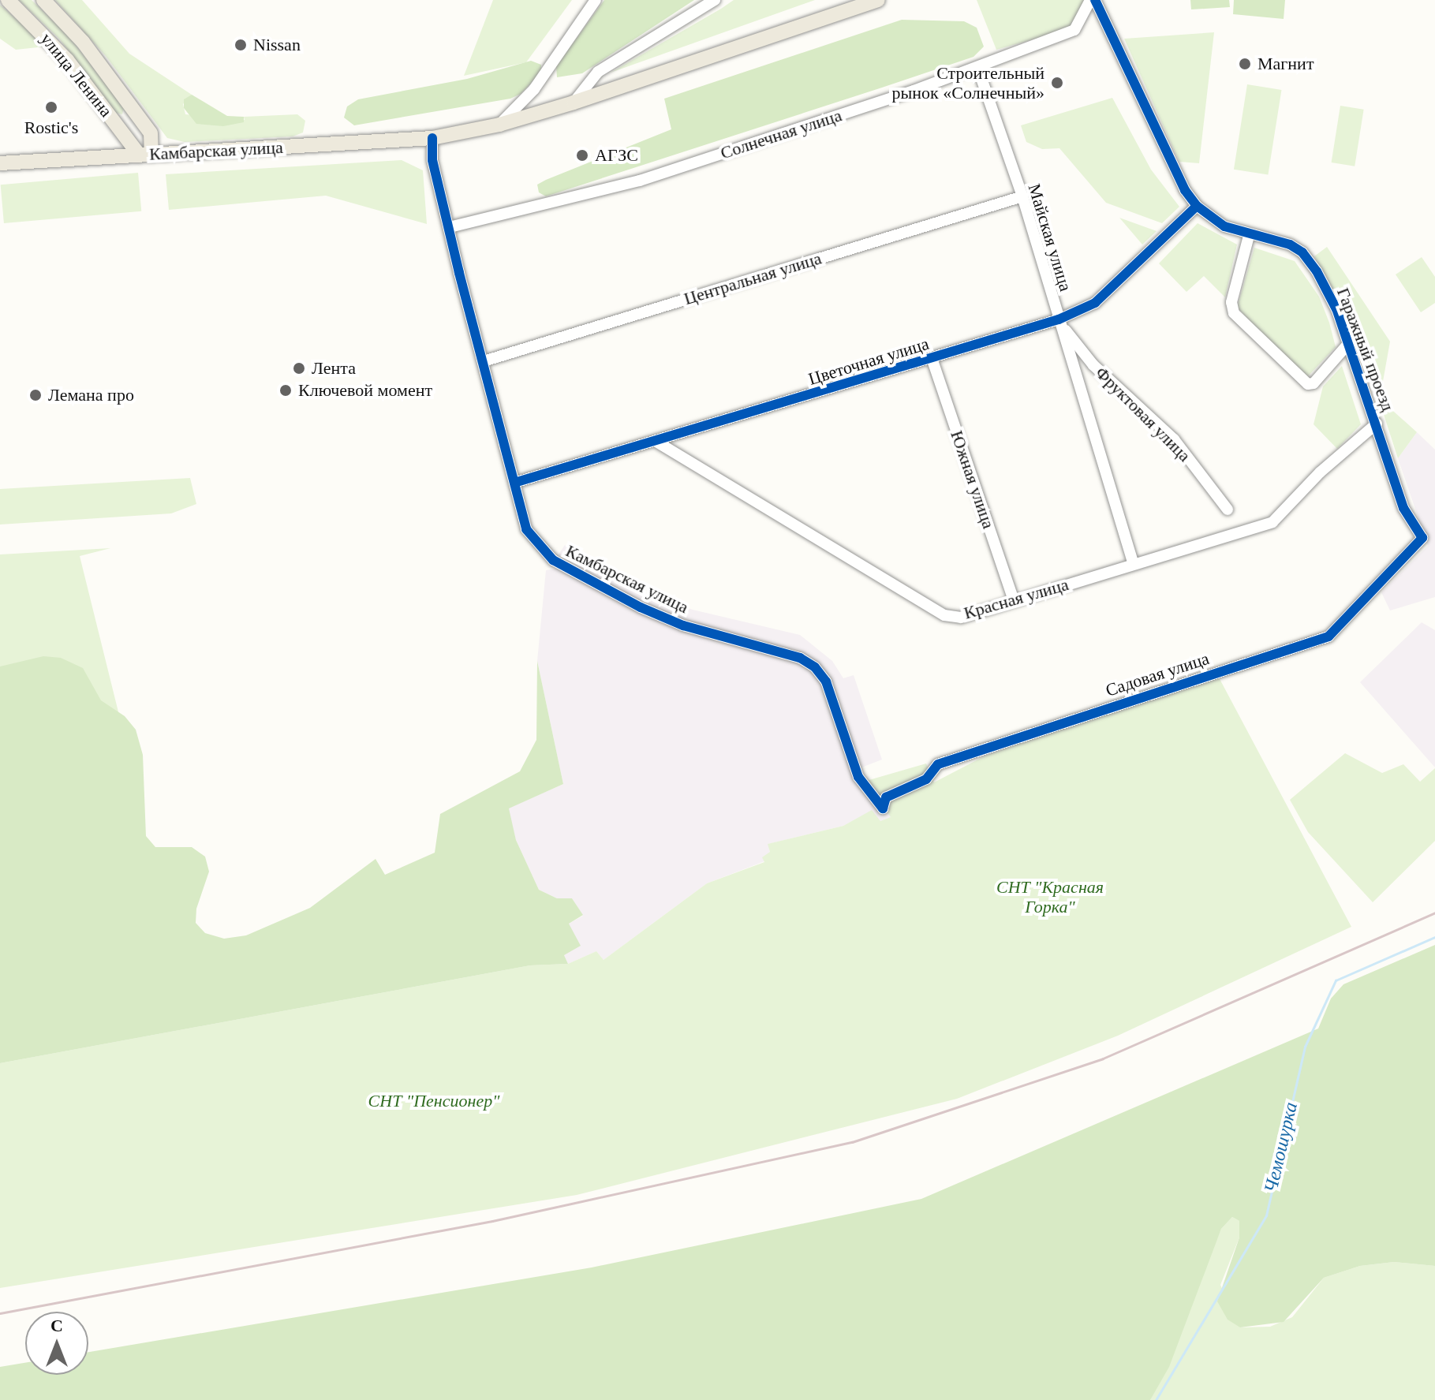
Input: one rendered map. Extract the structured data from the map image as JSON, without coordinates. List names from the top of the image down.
{
  "streets": {
    "main road": ["улица Ленина", "Камбарская улица"],
    "street": [
      "Солнечная улица",
      "Майская улица",
      "Центральная улица",
      "Гаражный проезд",
      "Цветочная улица",
      "Фруктовая улица",
      "Южная улица",
      "Красная улица",
      "Садовая улица"
    ]
  },
  "crossings": [
    ["улица Ленина", "Камбарская улица"],
    ["Солнечная улица", "Камбарская улица"],
    ["Солнечная улица", "Майская улица"],
    ["Камбарская улица", "Центральная улица"],
    ["Камбарская улица", "Цветочная улица"],
    ["Камбарская улица", "Садовая улица"],
    ["Майская улица", "Центральная улица"],
    ["Майская улица", "Цветочная улица"],
    ["Майская улица", "Фруктовая улица"],
    ["Майская улица", "Красная улица"],
    ["Гаражный проезд", "Цветочная улица"],
    ["Гаражный проезд", "Красная улица"],
    ["Гаражный проезд", "Садовая улица"],
    ["Цветочная улица", "Фруктовая улица"],
    ["Цветочная улица", "Южная улица"],
    ["Цветочная улица", "Красная улица"],
    ["Южная улица", "Красная улица"]
  ],
  "water": ["Чемошурка"],
  "parks": ["СНТ \"Красная Горка\"", "СНТ \"Пенсионер\""],
  "places": [
    "Nissan",
    "Магнит",
    "Строительный рынок «Солнечный»",
    "Rostic's",
    "АГЗС",
    "Лента",
    "Ключевой момент",
    "Лемана про"
  ],
  "north": "top"
}
